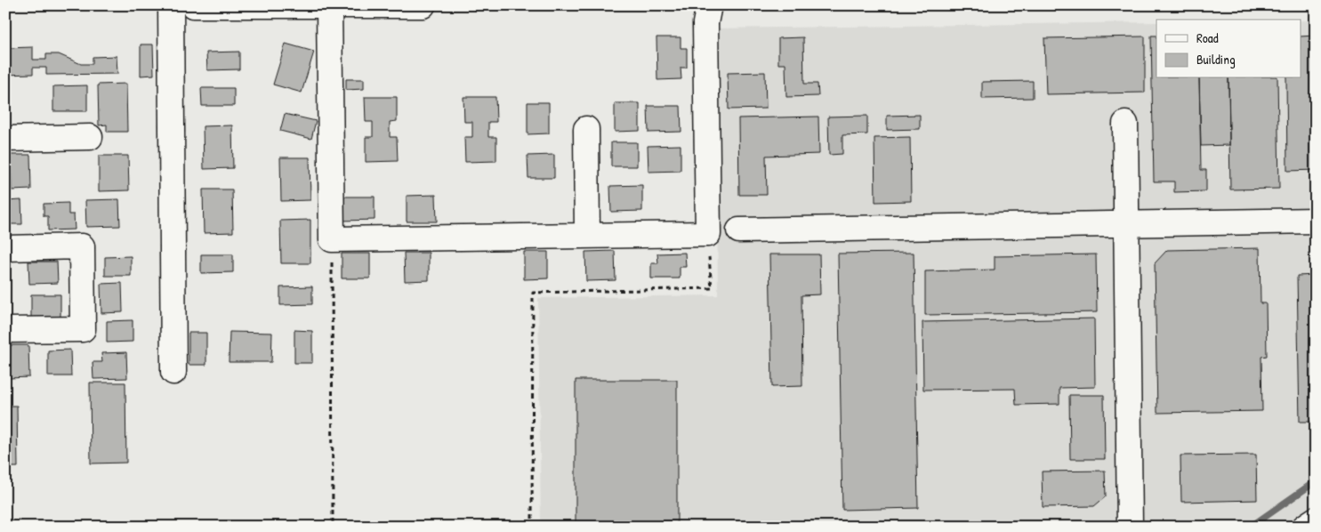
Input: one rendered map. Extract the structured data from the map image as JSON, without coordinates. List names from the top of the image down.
{
  "legend": ["Road", "Building"]
}
